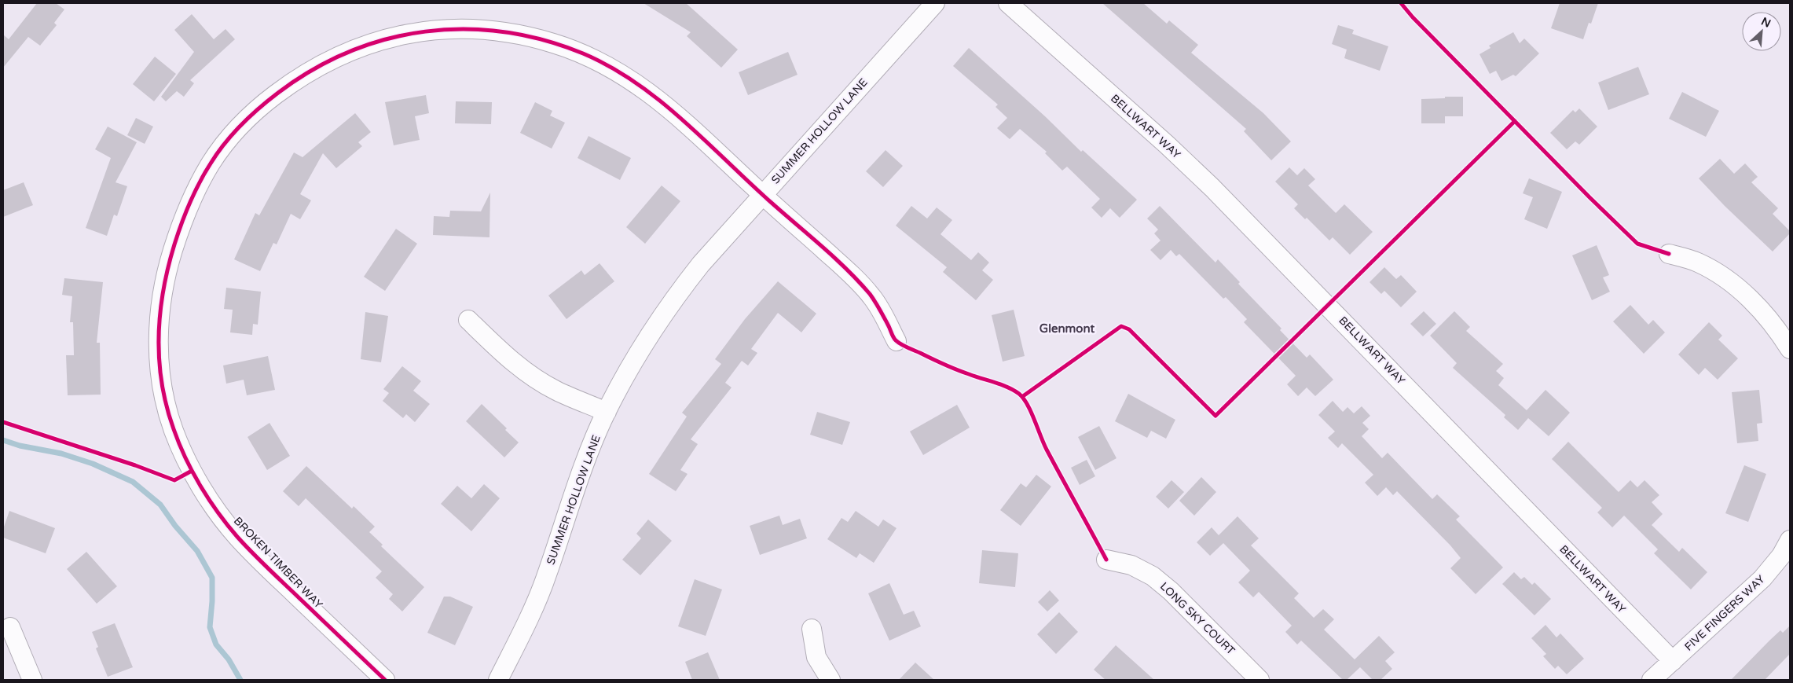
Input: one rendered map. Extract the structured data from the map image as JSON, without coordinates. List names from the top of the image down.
{
  "streets": {
    "street": [
      "BELLWART WAY",
      "SUMMER HOLLOW LANE",
      "BROKEN TIMBER WAY",
      "FIVE FINGERS WAY",
      "LONG SKY COURT"
    ]
  },
  "crossings": [
    ["BELLWART WAY", "FIVE FINGERS WAY"],
    ["SUMMER HOLLOW LANE", "BROKEN TIMBER WAY"]
  ],
  "districts": ["Glenmont"],
  "north": "top right"
}
